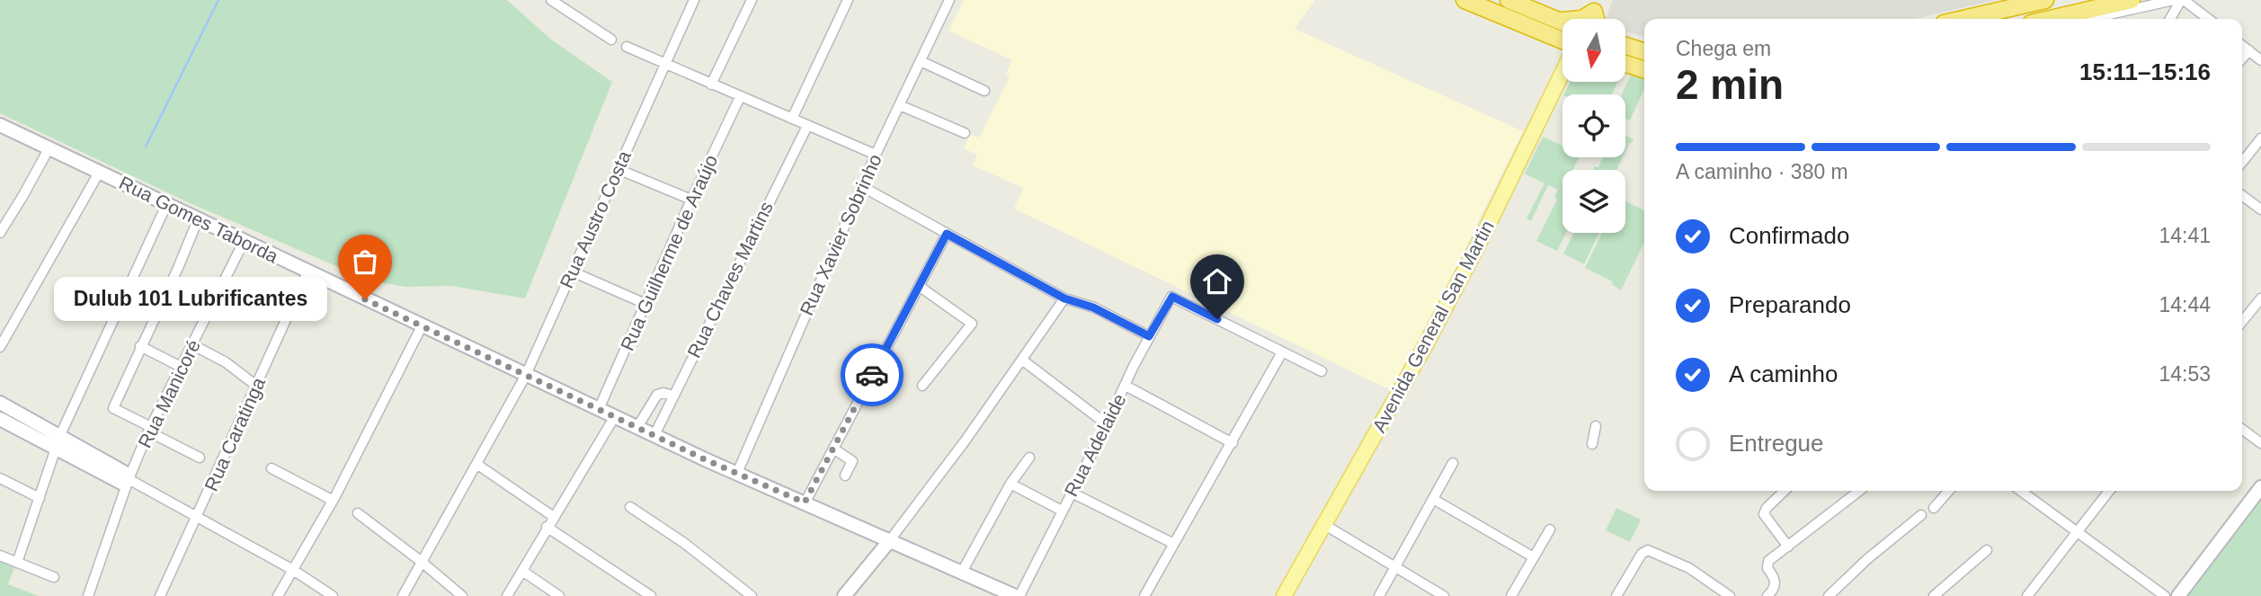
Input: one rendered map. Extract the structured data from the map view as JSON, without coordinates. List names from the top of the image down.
{
  "streets": {
    "main road": ["Rua Gomes Taborda", "Avenida General San Martin"],
    "street": [
      "Rua Austro Costa",
      "Rua Xavier Sobrinho",
      "Rua Guilherme de Araújo",
      "Rua Chaves Martins",
      "Rua Manicoré",
      "Rua Caratinga",
      "Rua Adelaide"
    ]
  },
  "crossings": [
    ["Rua Gomes Taborda", "Rua Austro Costa"],
    ["Rua Gomes Taborda", "Rua Xavier Sobrinho"],
    ["Rua Gomes Taborda", "Rua Guilherme de Araújo"],
    ["Rua Gomes Taborda", "Rua Chaves Martins"],
    ["Rua Gomes Taborda", "Rua Manicoré"],
    ["Rua Gomes Taborda", "Rua Caratinga"],
    ["Rua Gomes Taborda", "Rua Adelaide"]
  ],
  "places": ["Dulub 101 Lubrificantes"],
  "north": "bottom",
  "page": {
    "heading": ["2 min", "Chega em", "15:11–15:16"],
    "bar": "A caminho · 380 m",
    "list": [
      ["Confirmado", "14:41"],
      ["Preparando", "14:44"],
      ["A caminho", "14:53"],
      "Entregue"
    ],
    "bubble": "Dulub 101 Lubrificantes"
  }
}
